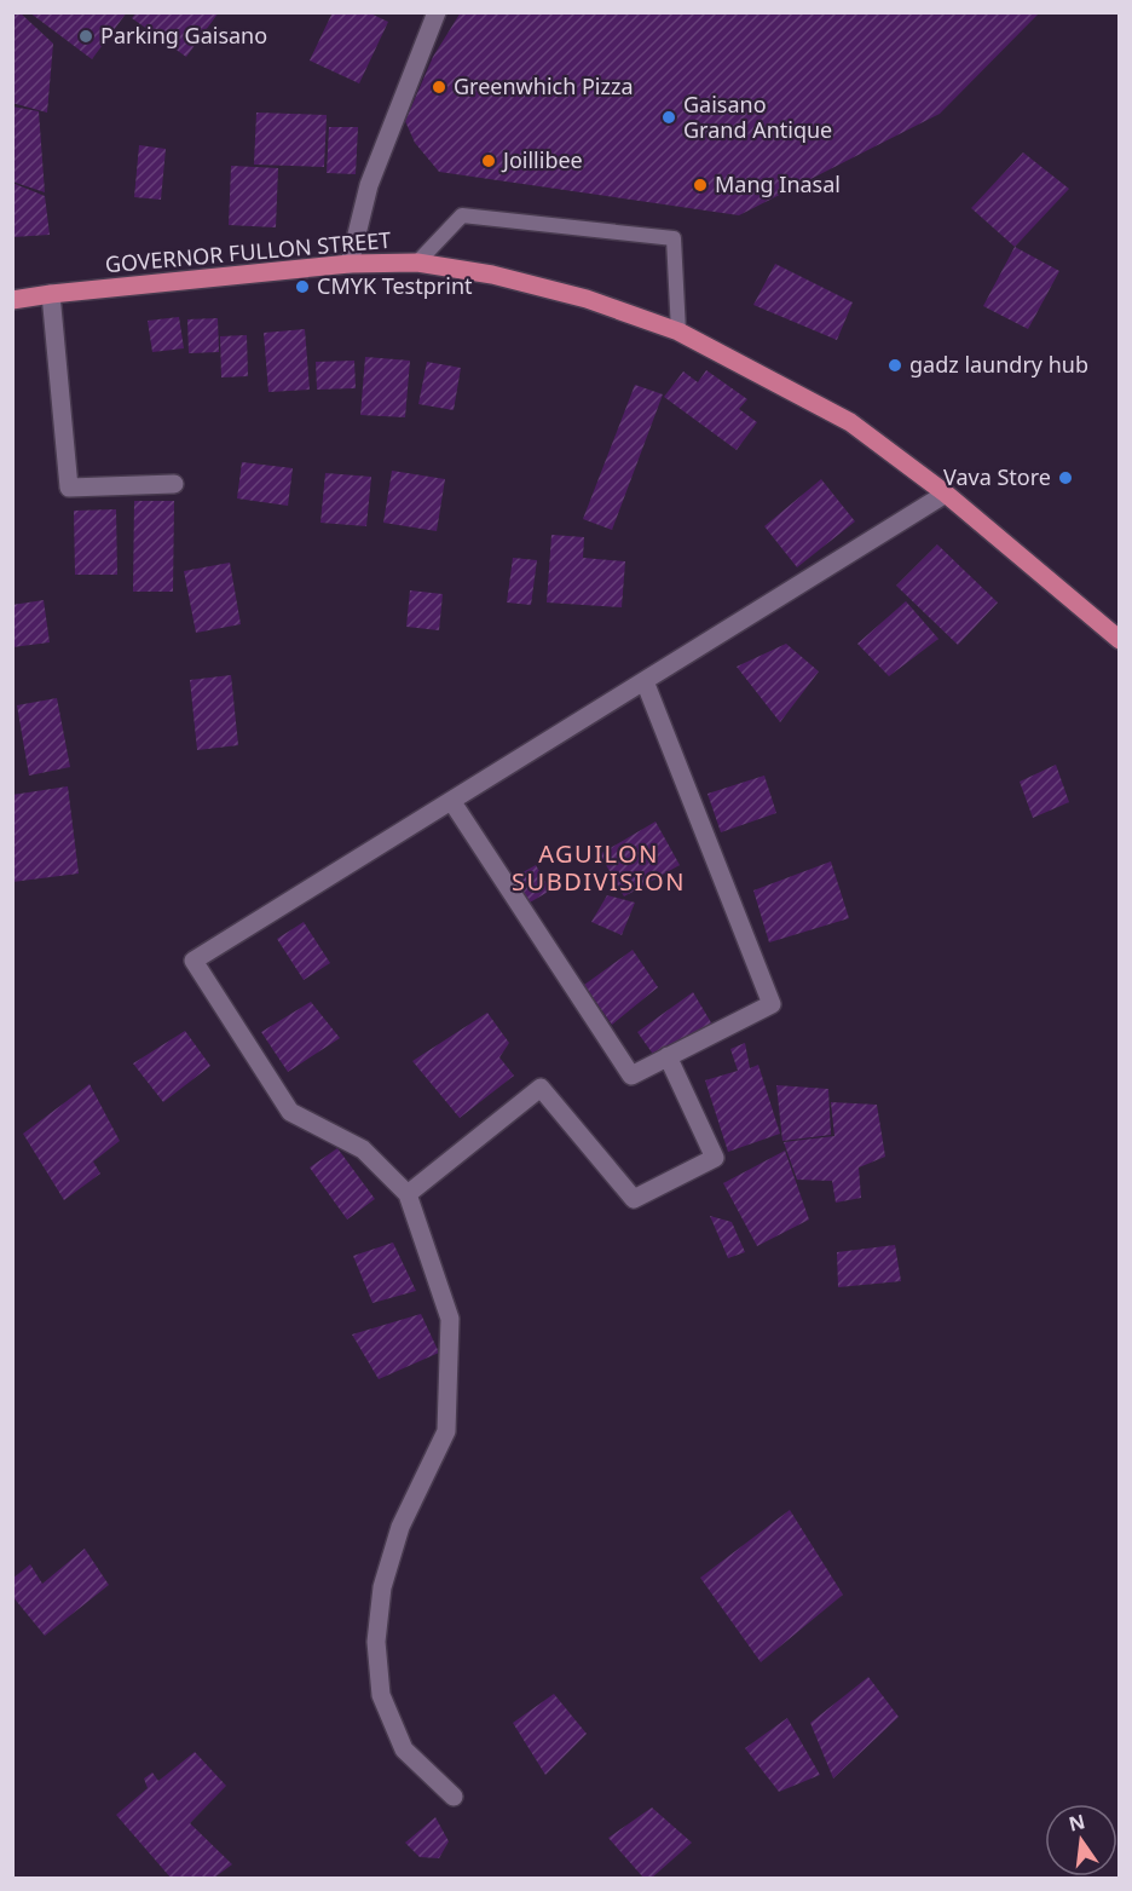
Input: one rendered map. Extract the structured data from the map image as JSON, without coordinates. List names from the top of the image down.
{
  "streets": {
    "main road": ["GOVERNOR FULLON STREET"]
  },
  "districts": ["AGUILON SUBDIVISION"],
  "places": [
    "Parking Gaisano",
    "Greenwhich Pizza",
    "Gaisano Grand Antique",
    "Joillibee",
    "Mang Inasal",
    "CMYK Testprint",
    "gadz laundry hub",
    "Vava Store"
  ],
  "north": "top"
}
